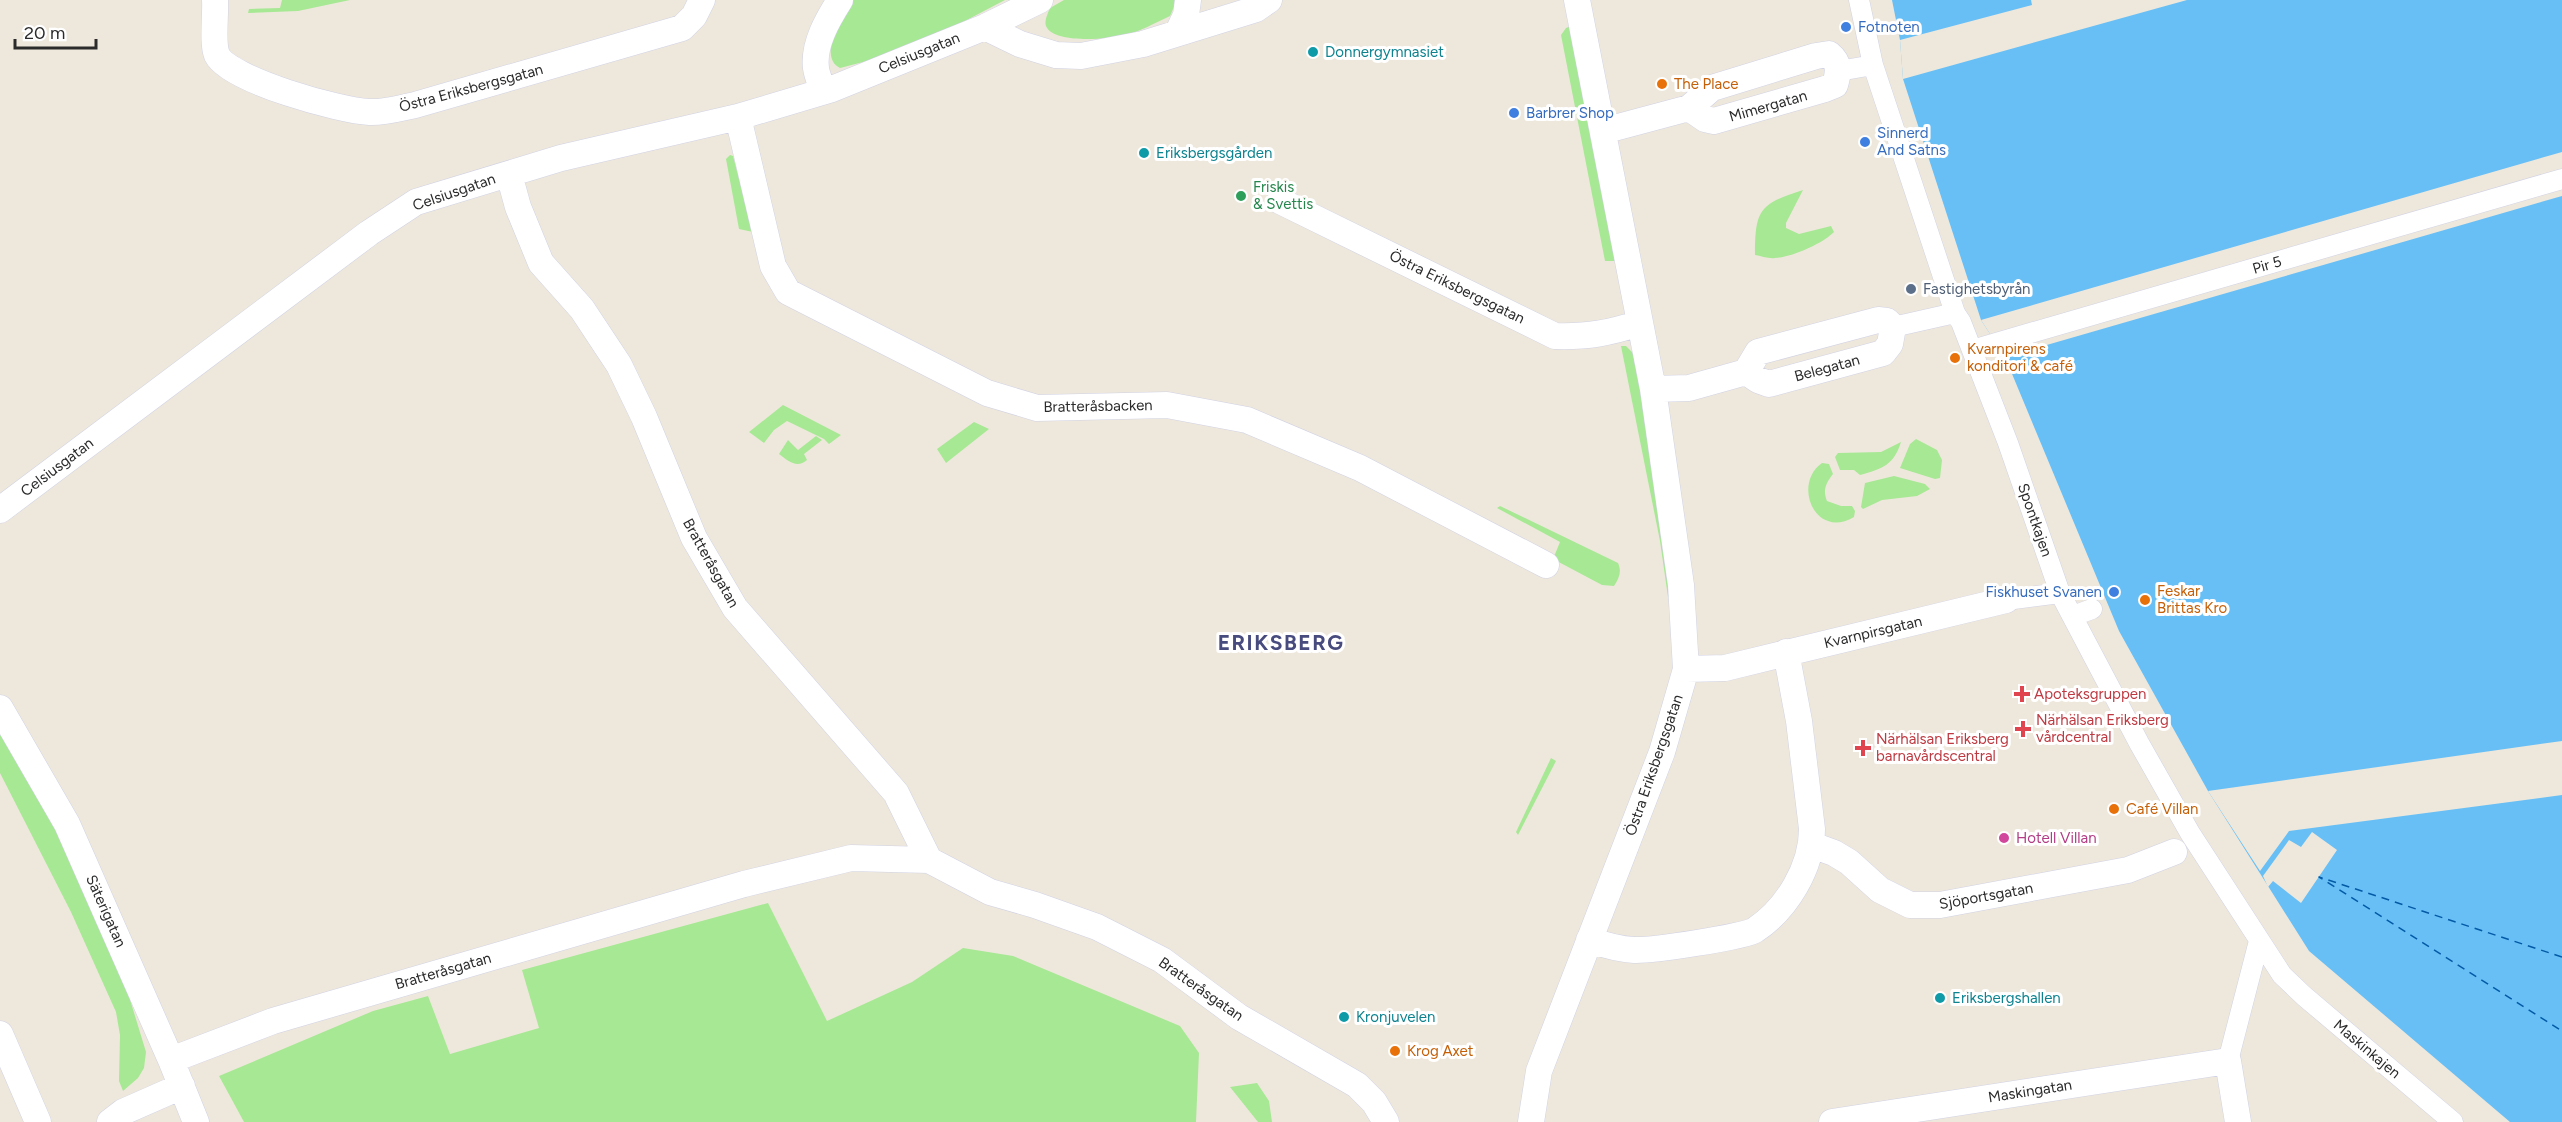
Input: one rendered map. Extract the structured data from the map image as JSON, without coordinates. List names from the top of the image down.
{
  "streets": {
    "street": [
      "Celsiusgatan",
      "Östra Eriksbergsgatan",
      "Mimergatan",
      "Pir 5",
      "Belegatan",
      "Bratteråsbacken",
      "Spontkajen",
      "Bratteråsgatan",
      "Kvarnpirsgatan",
      "Sjöportsgatan",
      "Säterigatan",
      "Maskinkajen",
      "Maskingatan"
    ]
  },
  "crossings": [
    ["Celsiusgatan", "Bratteråsbacken"],
    ["Celsiusgatan", "Bratteråsgatan"],
    ["Östra Eriksbergsgatan", "Kvarnpirsgatan"],
    ["Pir 5", "Spontkajen"],
    ["Spontkajen", "Kvarnpirsgatan"],
    ["Spontkajen", "Maskinkajen"],
    ["Bratteråsgatan", "Säterigatan"]
  ],
  "districts": ["ERIKSBERG"],
  "places": {
    "other": [
      "Fotnoten",
      "Donnergymnasiet",
      "The Place",
      "Barbrer Shop",
      "Sinnerd And Satns",
      "Eriksbergsgården",
      "Friskis & Svettis",
      "Fastighetsbyrån",
      "Kvarnpirens konditori & café",
      "Fiskhuset Svanen",
      "Feskar Brittas Kro",
      "Café Villan",
      "Hotell Villan",
      "Eriksbergshallen",
      "Kronjuvelen",
      "Krog Axet"
    ],
    "health": ["Apoteksgruppen", "Närhälsan Eriksberg vårdcentral", "Närhälsan Eriksberg barnavårdscentral"]
  },
  "scale_bar": "20 m"
}
